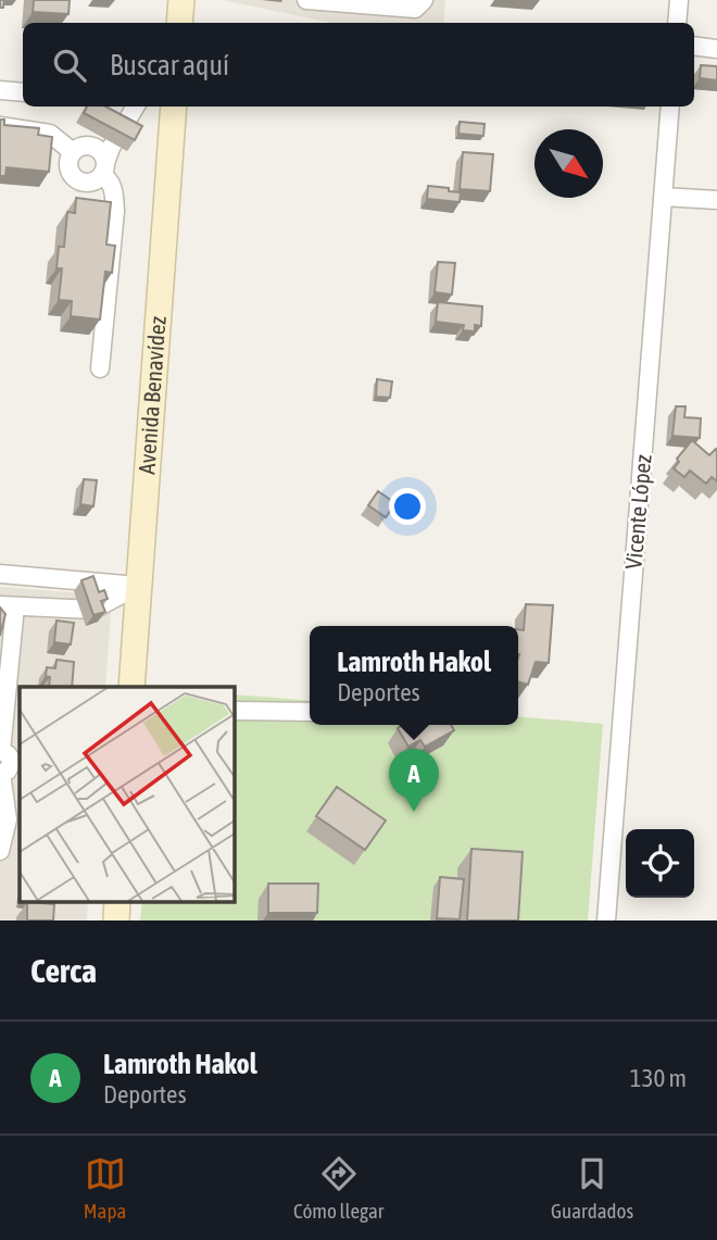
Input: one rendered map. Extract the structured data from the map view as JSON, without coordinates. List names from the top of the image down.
{
  "streets": {
    "main road": ["Avenida Benavídez"],
    "street": ["Vicente López"]
  },
  "north": "bottom right",
  "page": {
    "search": "Buscar aquí",
    "popup": ["Lamroth Hakol", "Deportes"],
    "pins": "A",
    "heading": "Cerca",
    "list": [
      {
        "mark": "A",
        "name": "Lamroth Hakol",
        "note": "Deportes",
        "value": "130 m"
      }
    ],
    "nav": ["Mapa", "Cómo llegar", "Guardados"]
  }
}
